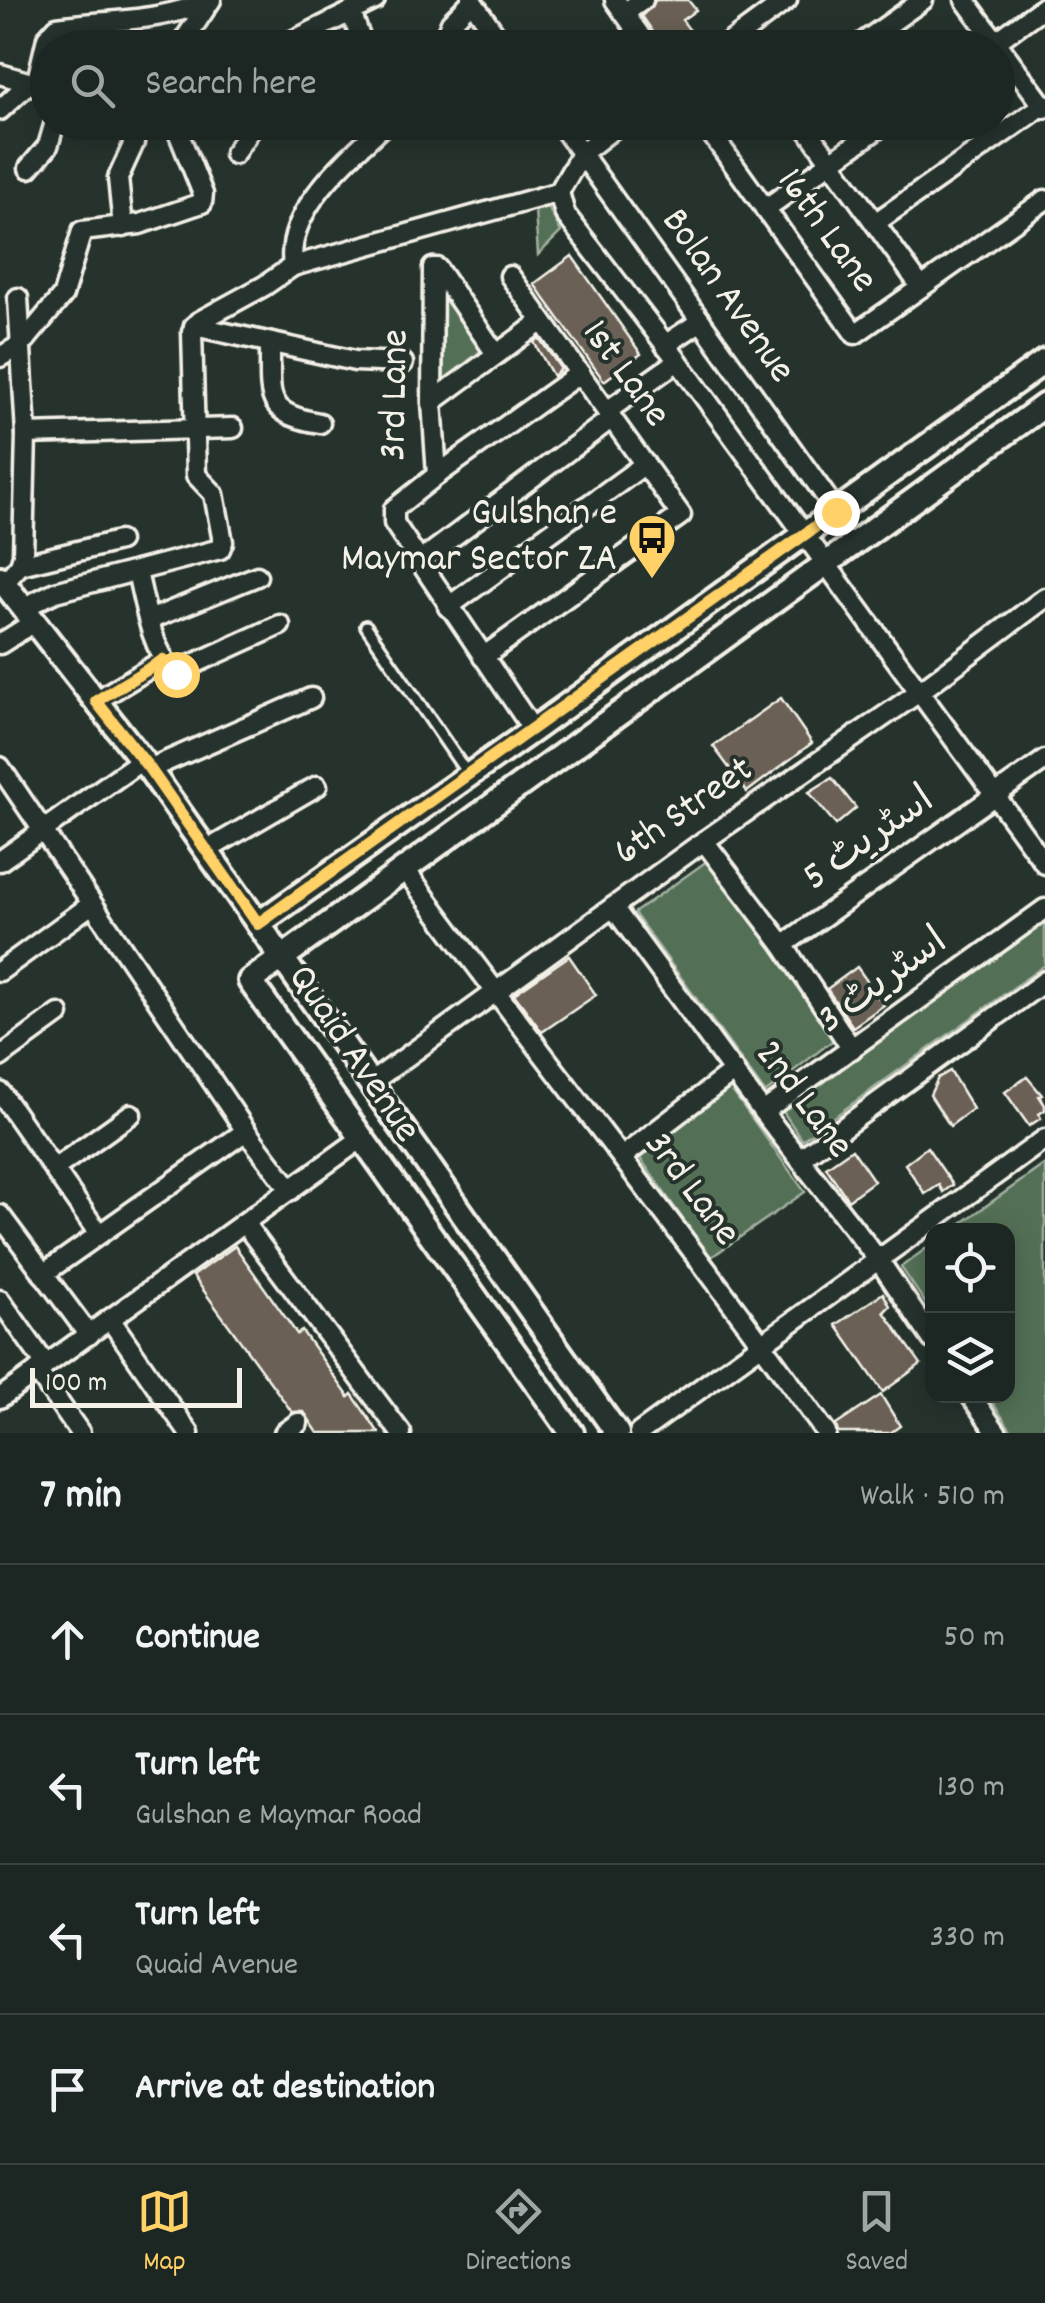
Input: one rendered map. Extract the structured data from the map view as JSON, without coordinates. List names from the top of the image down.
{
  "streets": {
    "main road": ["Quaid Avenue"],
    "street": [
      "16th Lane",
      "Bolan Avenue",
      "1st Lane",
      "3rd Lane",
      "6th Street",
      "اسٹریٹ 5",
      "اسٹریٹ 3",
      "2nd Lane"
    ]
  },
  "crossings": [
    ["Bolan Avenue", "6th Street"],
    ["Bolan Avenue", "اسٹریٹ 5"],
    ["Bolan Avenue", "Quaid Avenue"],
    ["1st Lane", "3rd Lane"],
    ["3rd Lane", "6th Street"],
    ["3rd Lane", "Quaid Avenue"],
    ["6th Street", "2nd Lane"],
    ["اسٹریٹ 3", "2nd Lane"]
  ],
  "places": {
    "bus stop": ["Gulshan e Maymar Sector ZA"]
  },
  "scale_bar": "100 m",
  "page": {
    "search": "Search here",
    "scale": "100 m",
    "heading": ["7 min", "Walk · 510 m"],
    "list": [
      ["Continue", "50 m"],
      ["Turn left", "Gulshan e Maymar Road", "130 m"],
      ["Turn left", "Quaid Avenue", "330 m"],
      "Arrive at destination"
    ],
    "nav": ["Map", "Directions", "Saved"]
  }
}
